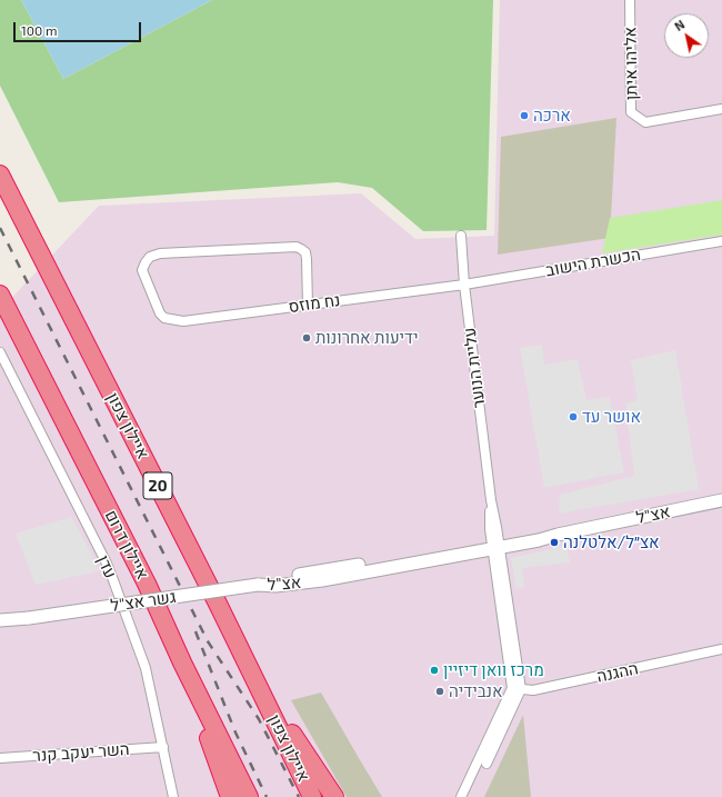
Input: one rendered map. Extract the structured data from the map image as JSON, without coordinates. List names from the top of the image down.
{
  "streets": {
    "highway": ["איילון צפון", "20", "איילון דרום"],
    "street": [
      "אליהו איתן",
      "הכשרת הישוב",
      "נח מוזס",
      "עליית הנוער",
      "אצ\"ל",
      "עדן",
      "גשר אצ\"ל",
      "ההגנה",
      "השר יעקב קנר"
    ]
  },
  "crossings": [
    ["הכשרת הישוב", "נח מוזס"],
    ["הכשרת הישוב", "עליית הנוער"],
    ["נח מוזס", "עליית הנוער"],
    ["עליית הנוער", "אצ\"ל"],
    ["עליית הנוער", "ההגנה"],
    ["אצ\"ל", "גשר אצ\"ל"],
    ["עדן", "השר יעקב קנר"]
  ],
  "places": [
    "ארכה",
    "ידיעות אחרונות",
    "אושר עד",
    "אצ״ל/אלטלנה",
    "מרכז וואן דיזיין",
    "אנבידיה"
  ],
  "scale_bar": "100 m",
  "north": "top left"
}
